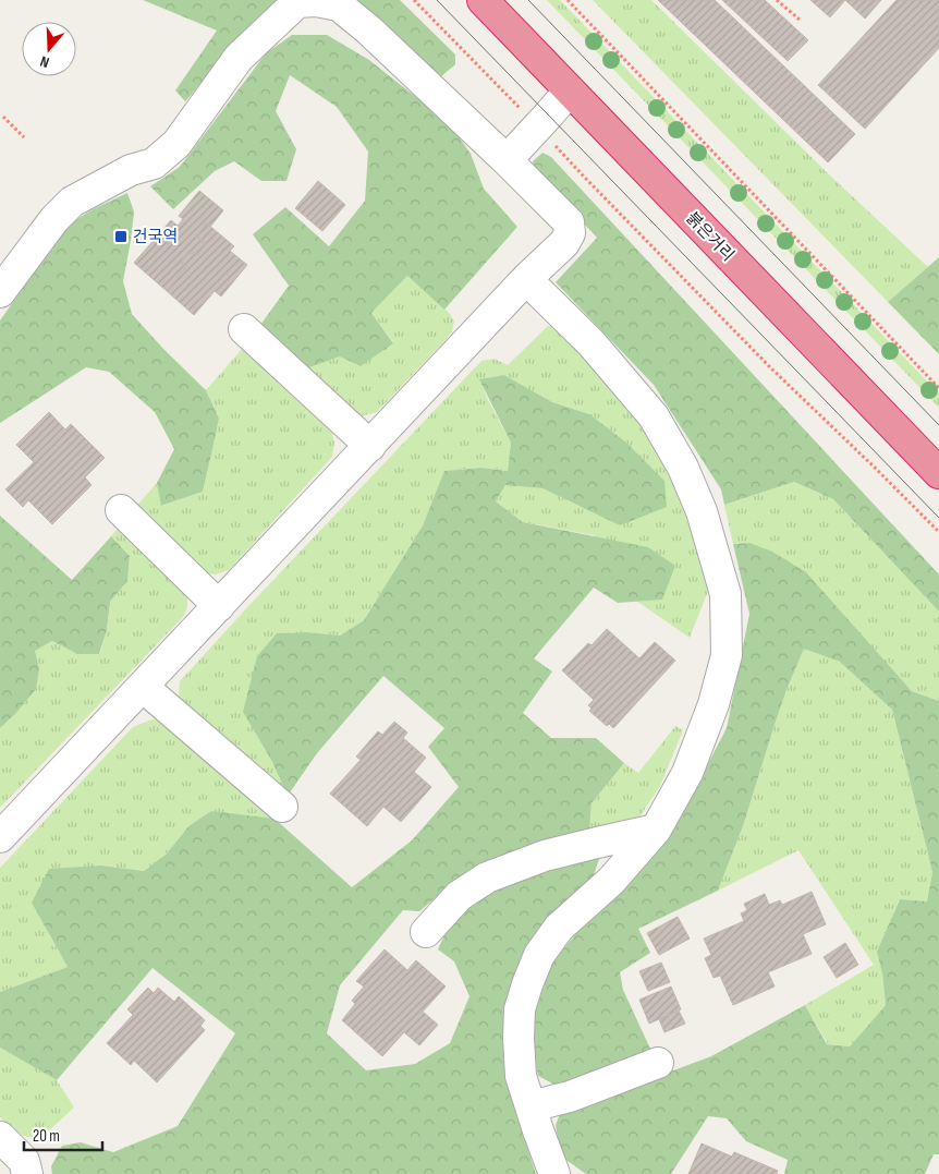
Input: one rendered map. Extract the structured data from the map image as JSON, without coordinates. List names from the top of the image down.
{
  "streets": {
    "highway": ["붉은거리"]
  },
  "places": {
    "transit": ["건국역"]
  },
  "scale_bar": "20 m",
  "north": "bottom"
}
